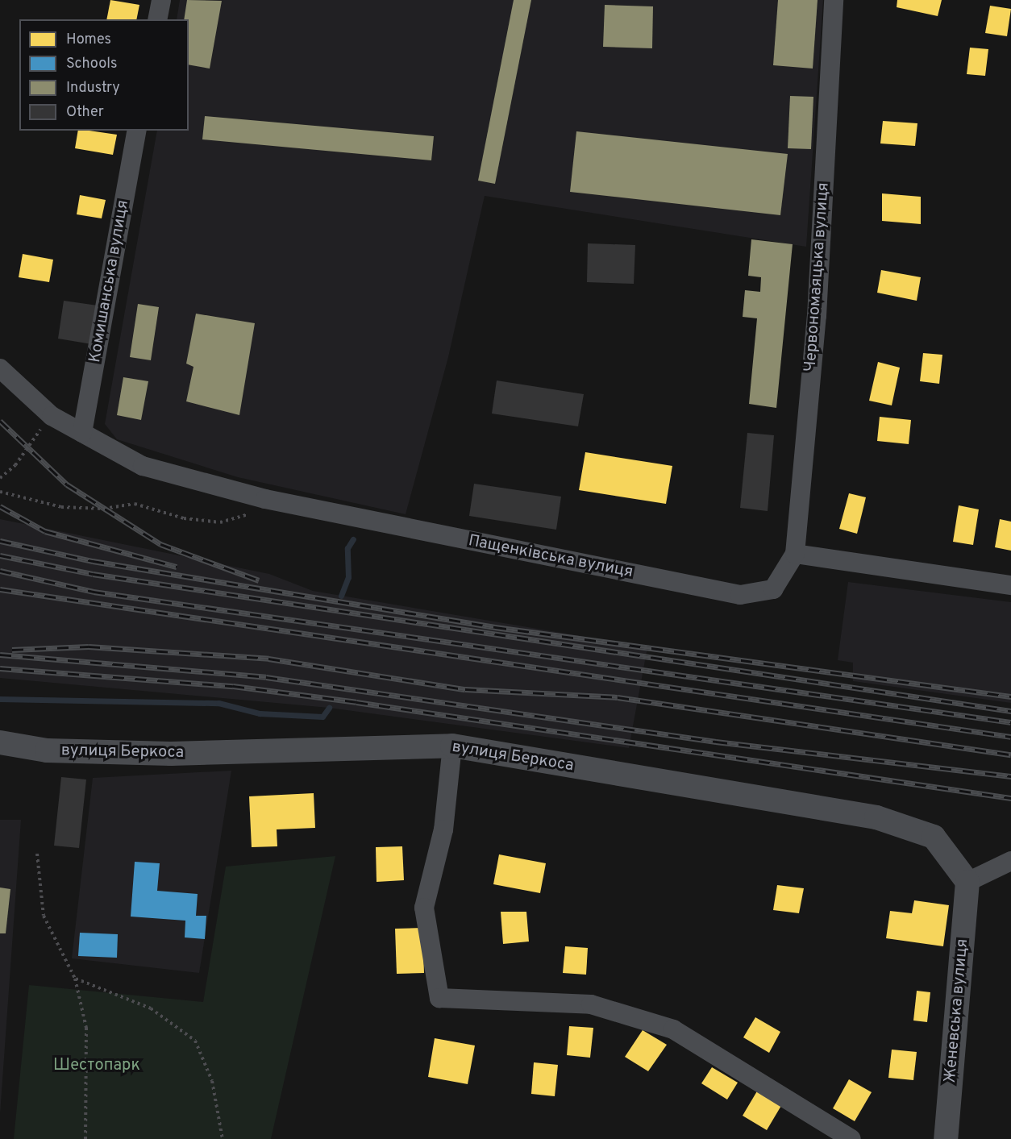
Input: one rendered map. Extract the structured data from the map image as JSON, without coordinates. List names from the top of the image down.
{
  "streets": {
    "street": [
      "Червономаяцька вулиця",
      "Комишанська вулиця",
      "Пащенківська вулиця",
      "вулиця Беркоса",
      "Женевська вулиця"
    ]
  },
  "crossings": [
    ["Червономаяцька вулиця", "Пащенківська вулиця"],
    ["Комишанська вулиця", "Пащенківська вулиця"],
    ["вулиця Беркоса", "Женевська вулиця"]
  ],
  "parks": ["Шестопарк"],
  "legend": [
    "Homes",
    "Schools",
    "Industry",
    "Other"
  ]
}
